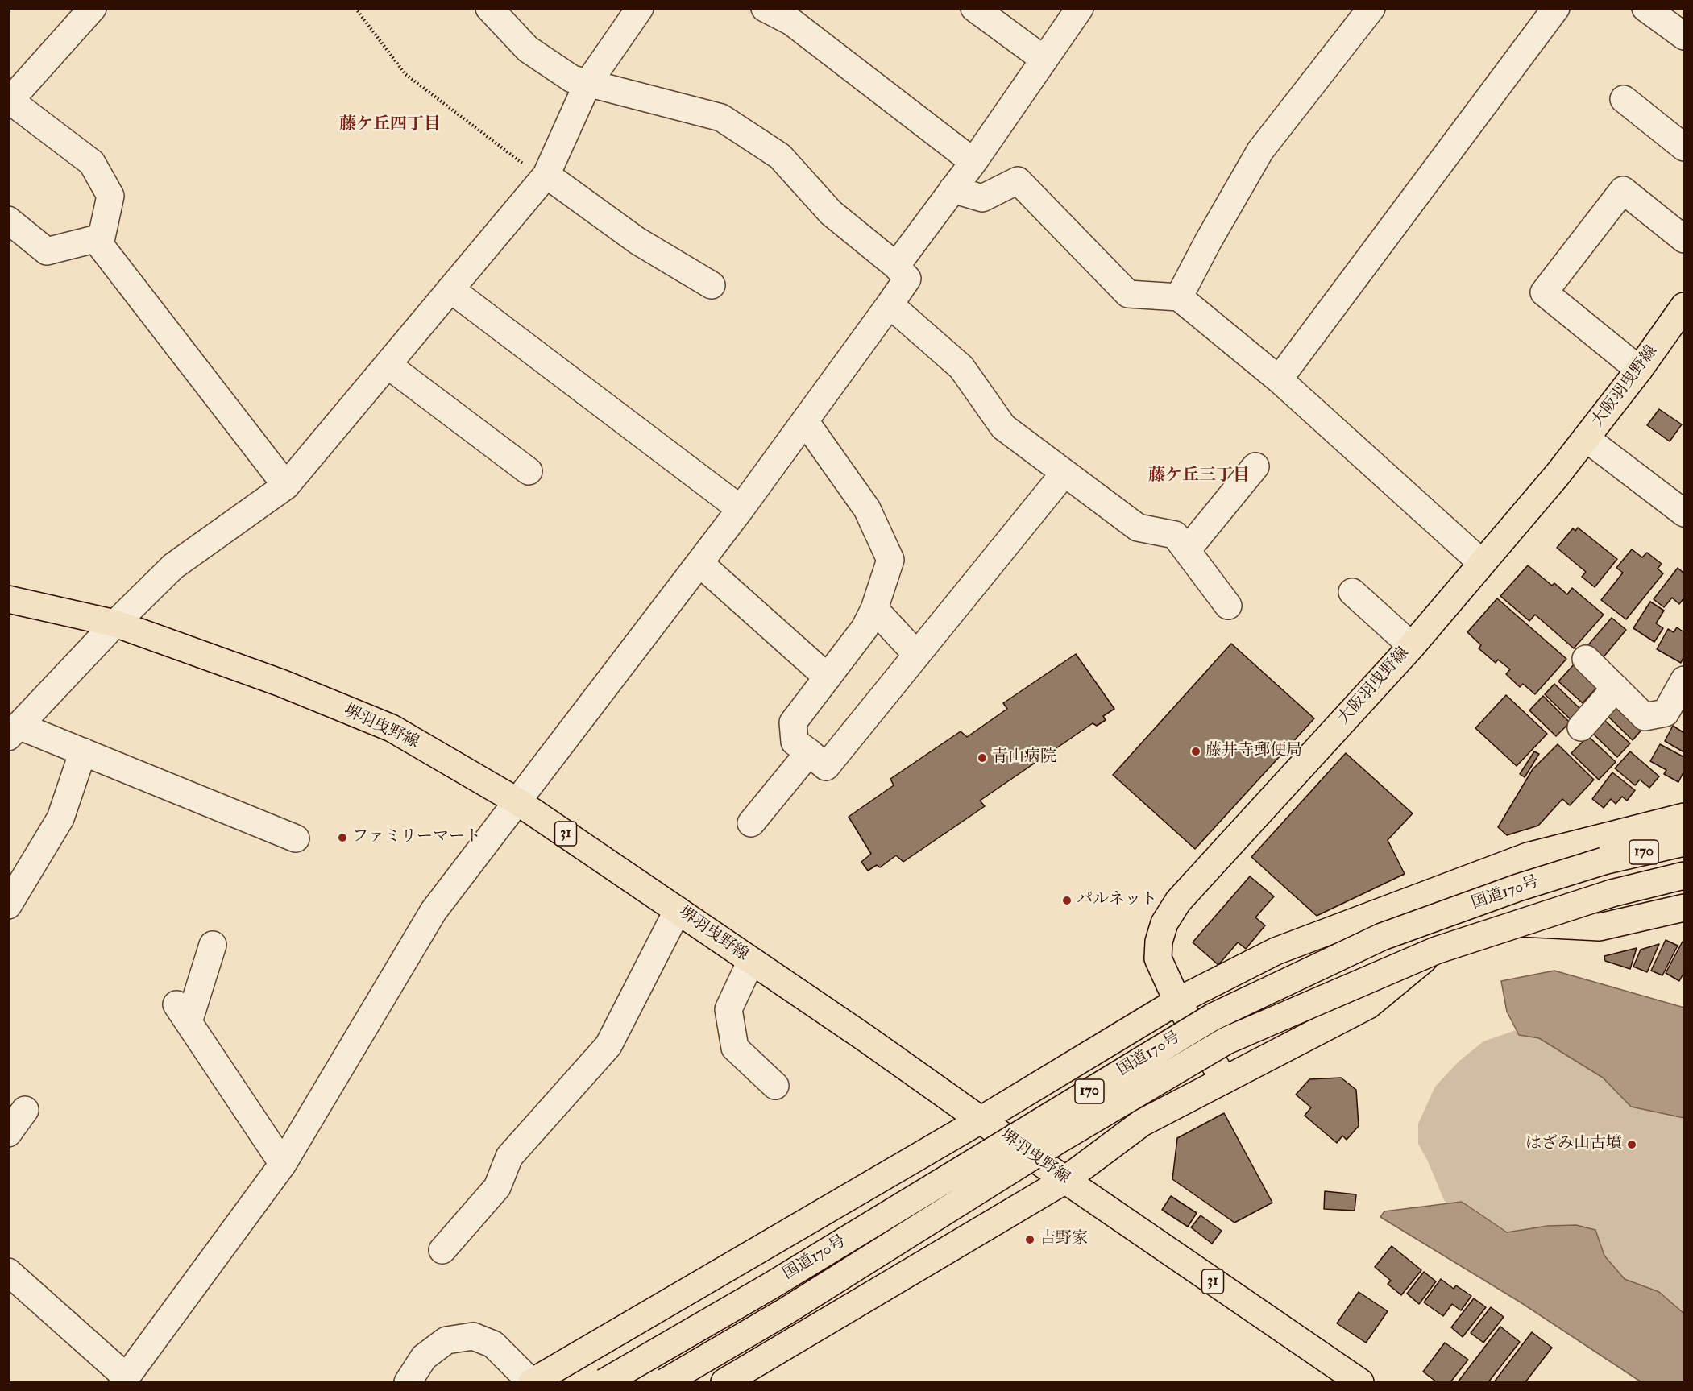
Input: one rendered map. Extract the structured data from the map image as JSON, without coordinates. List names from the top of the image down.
{
  "streets": {
    "main road": [
      "大阪羽曳野線",
      "堺羽曳野線",
      "31",
      "170",
      "国道170号"
    ]
  },
  "districts": ["藤ケ丘四丁目", "藤ケ丘三丁目"],
  "places": [
    "藤井寺郵便局",
    "青山病院",
    "ファミリーマート",
    "パルネット",
    "はざみ山古墳",
    "吉野家"
  ]
}
